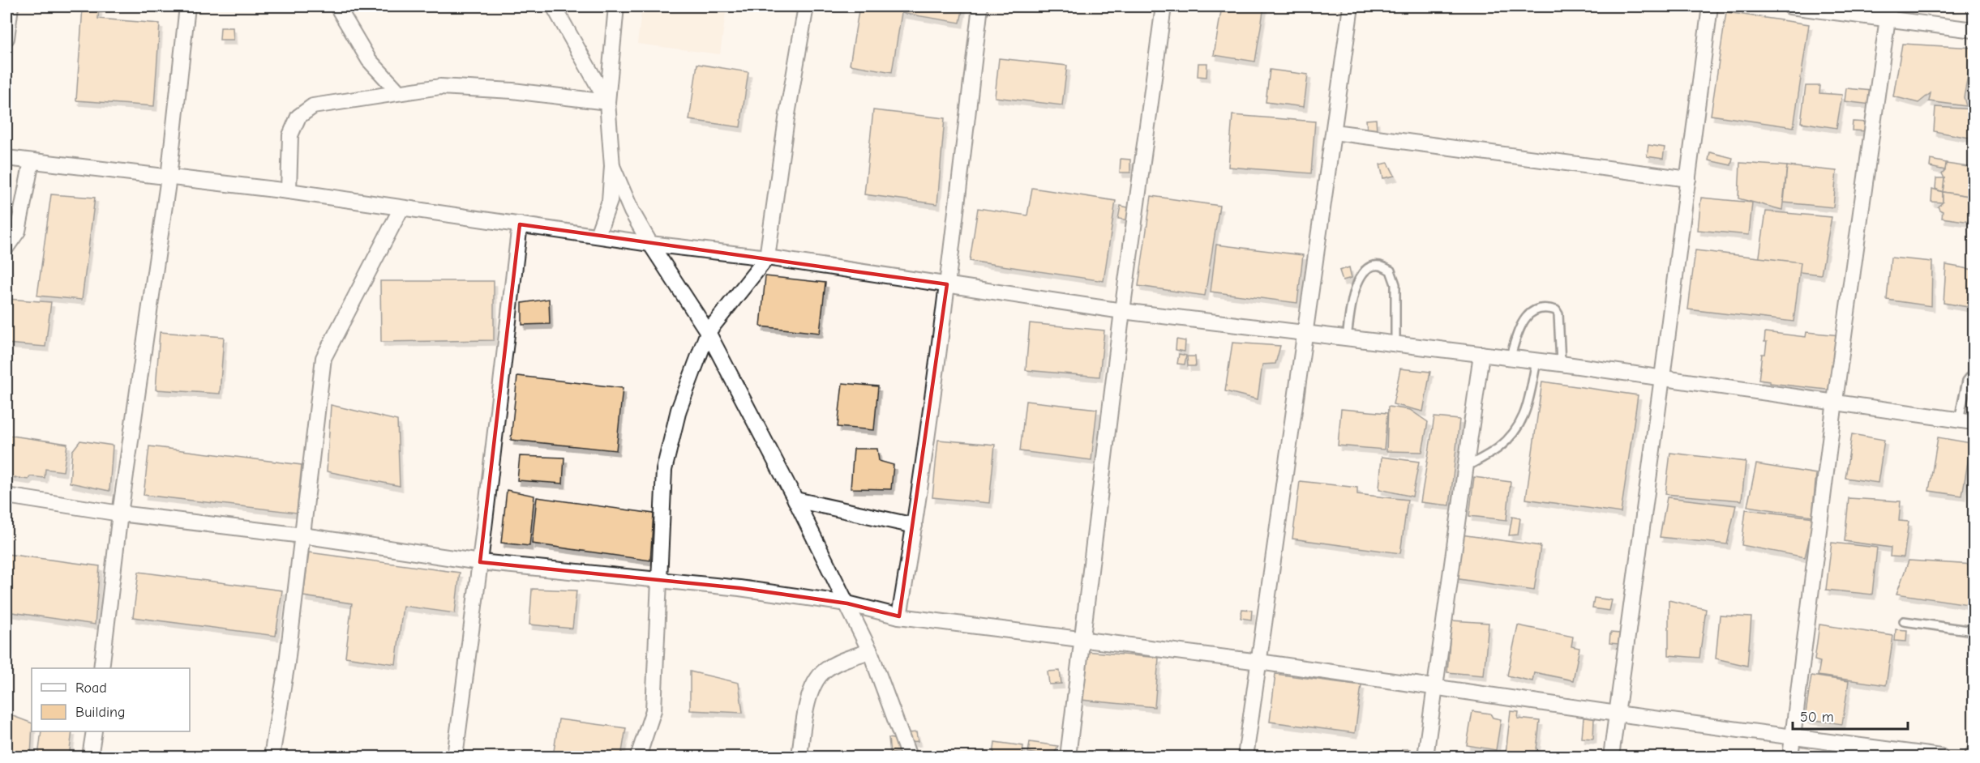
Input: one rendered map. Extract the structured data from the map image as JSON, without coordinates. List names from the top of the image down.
{
  "legend": ["Road", "Building"],
  "scale_bar": "50 m"
}
